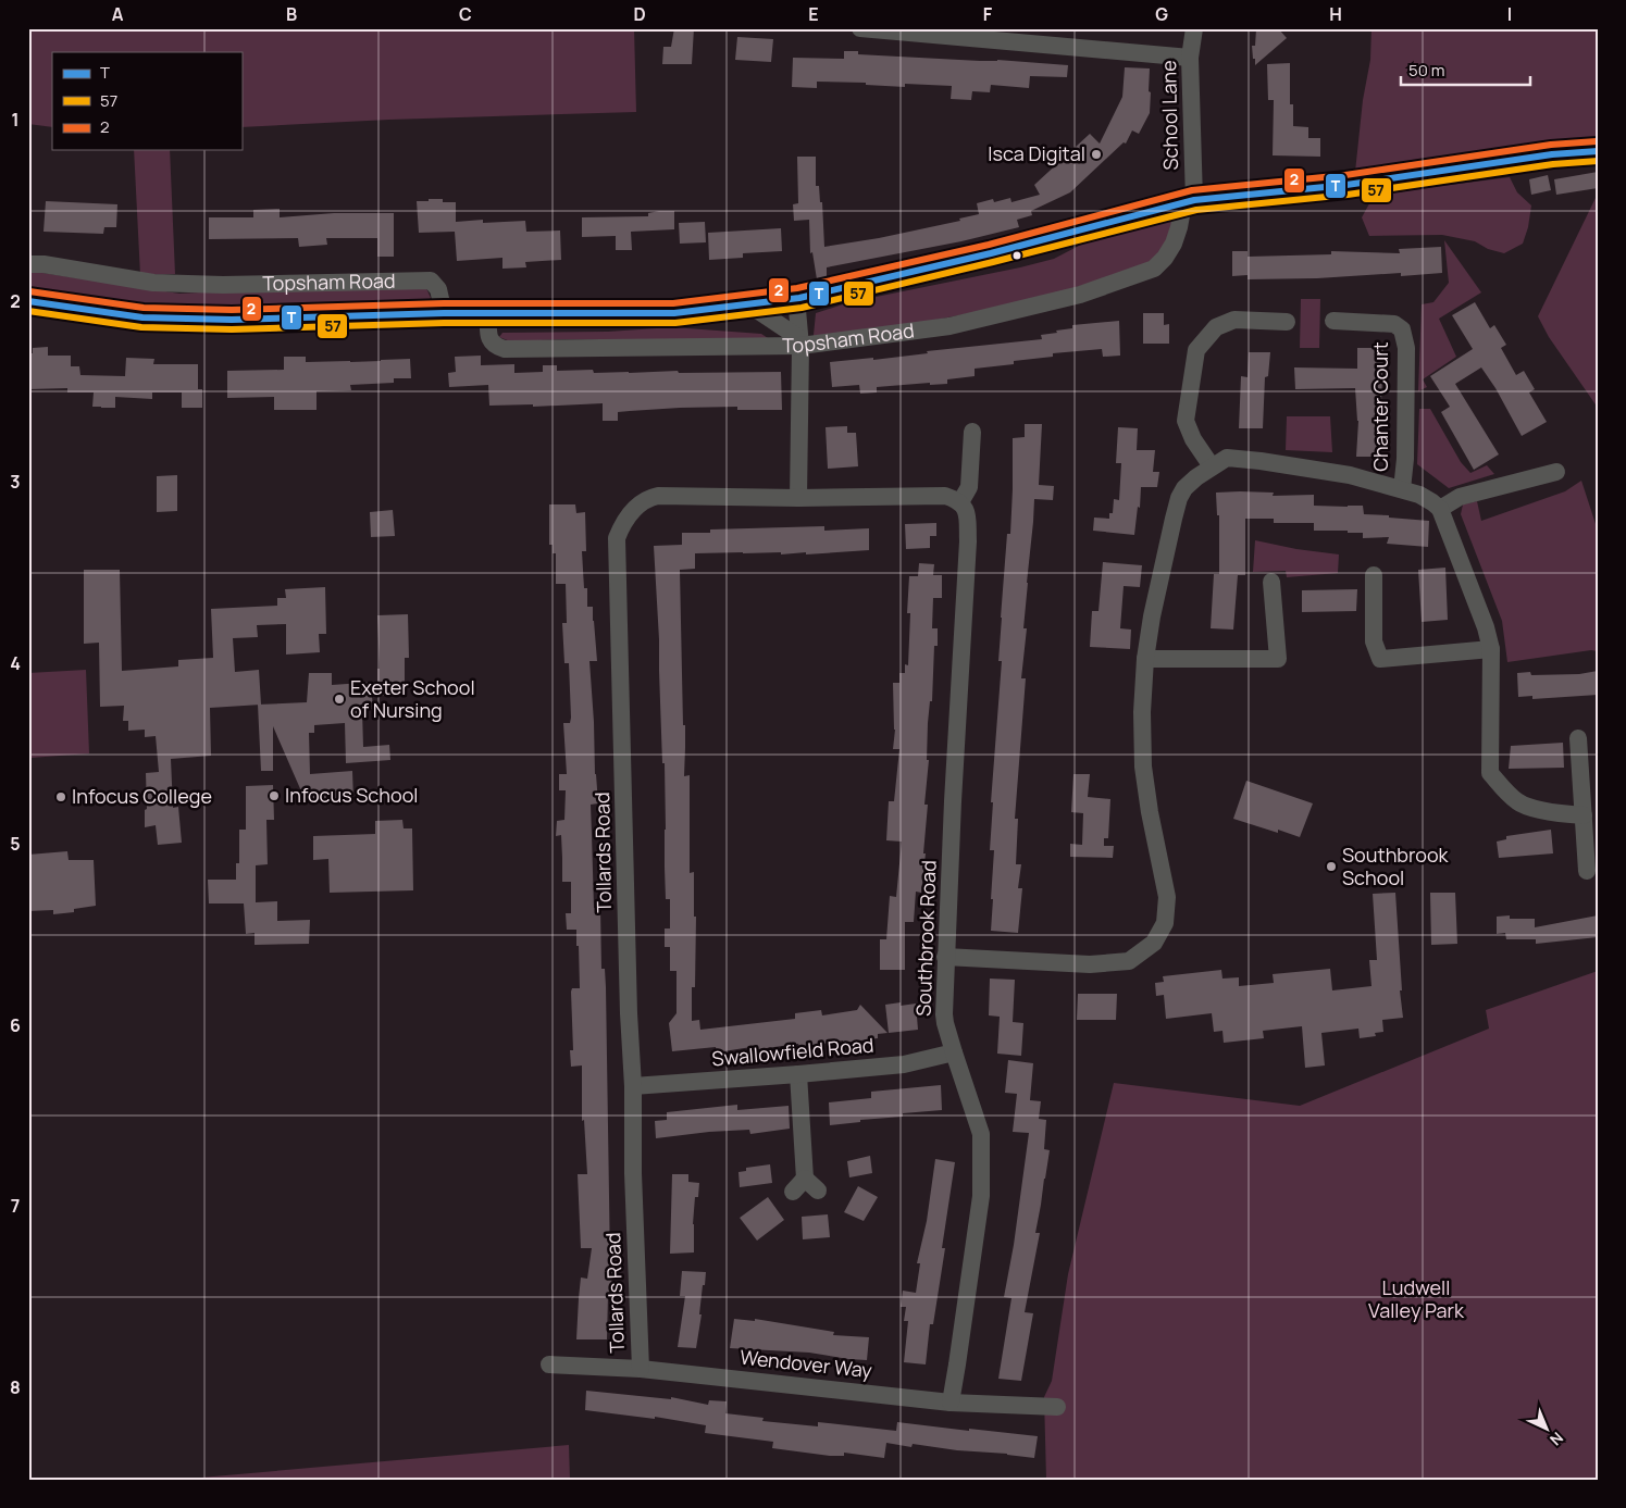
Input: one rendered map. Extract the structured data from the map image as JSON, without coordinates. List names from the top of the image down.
{
  "streets": {
    "main road": ["Topsham Road"],
    "street": [
      "School Lane",
      "Chanter Court",
      "Tollards Road",
      "Southbrook Road",
      "Swallowfield Road",
      "Wendover Way"
    ]
  },
  "crossings": [
    ["School Lane", "Topsham Road"],
    ["Tollards Road", "Swallowfield Road"],
    ["Tollards Road", "Wendover Way"],
    ["Southbrook Road", "Swallowfield Road"],
    ["Southbrook Road", "Wendover Way"]
  ],
  "parks": ["Ludwell Valley Park"],
  "places": [
    "Isca Digital",
    "Exeter School of Nursing",
    "Infocus School",
    "Infocus College",
    "Southbrook School"
  ],
  "lines": ["transit line 2", "transit line T", "transit line 57"],
  "legend": ["T", "57", "2"],
  "scale_bar": "50 m",
  "north": "bottom right",
  "grid": {
    "columns": [
      "A",
      "B",
      "C",
      "D",
      "E",
      "F",
      "G",
      "H",
      "I"
    ],
    "rows": [
      "1",
      "2",
      "3",
      "4",
      "5",
      "6",
      "7",
      "8"
    ]
  }
}
